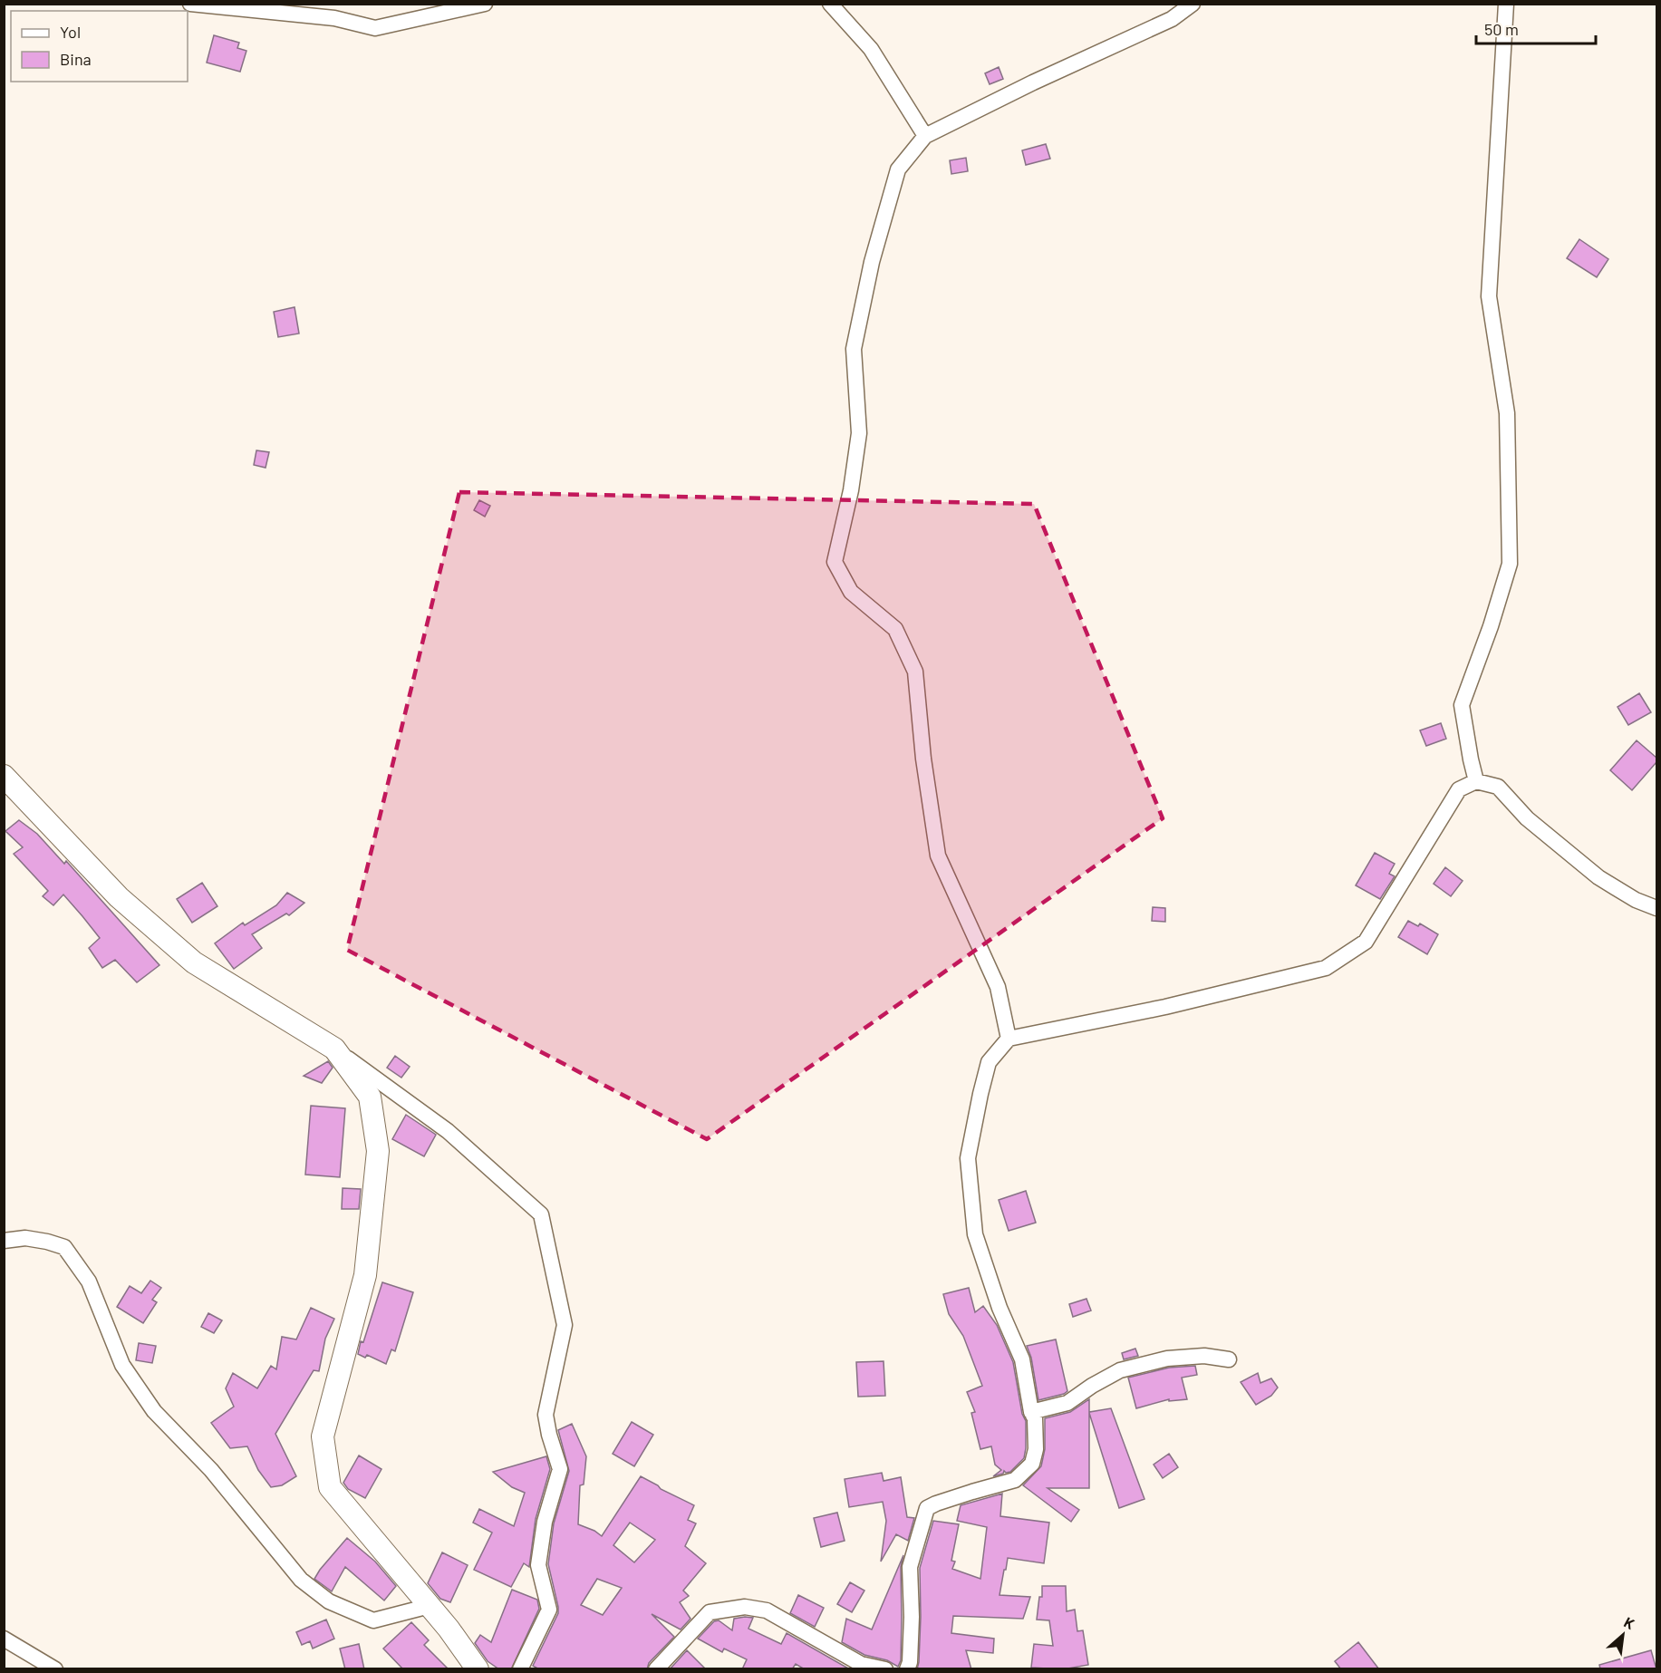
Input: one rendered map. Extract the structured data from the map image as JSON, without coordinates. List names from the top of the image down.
{
  "legend": ["Yol", "Bina"],
  "scale_bar": "50 m",
  "north": "top right"
}
